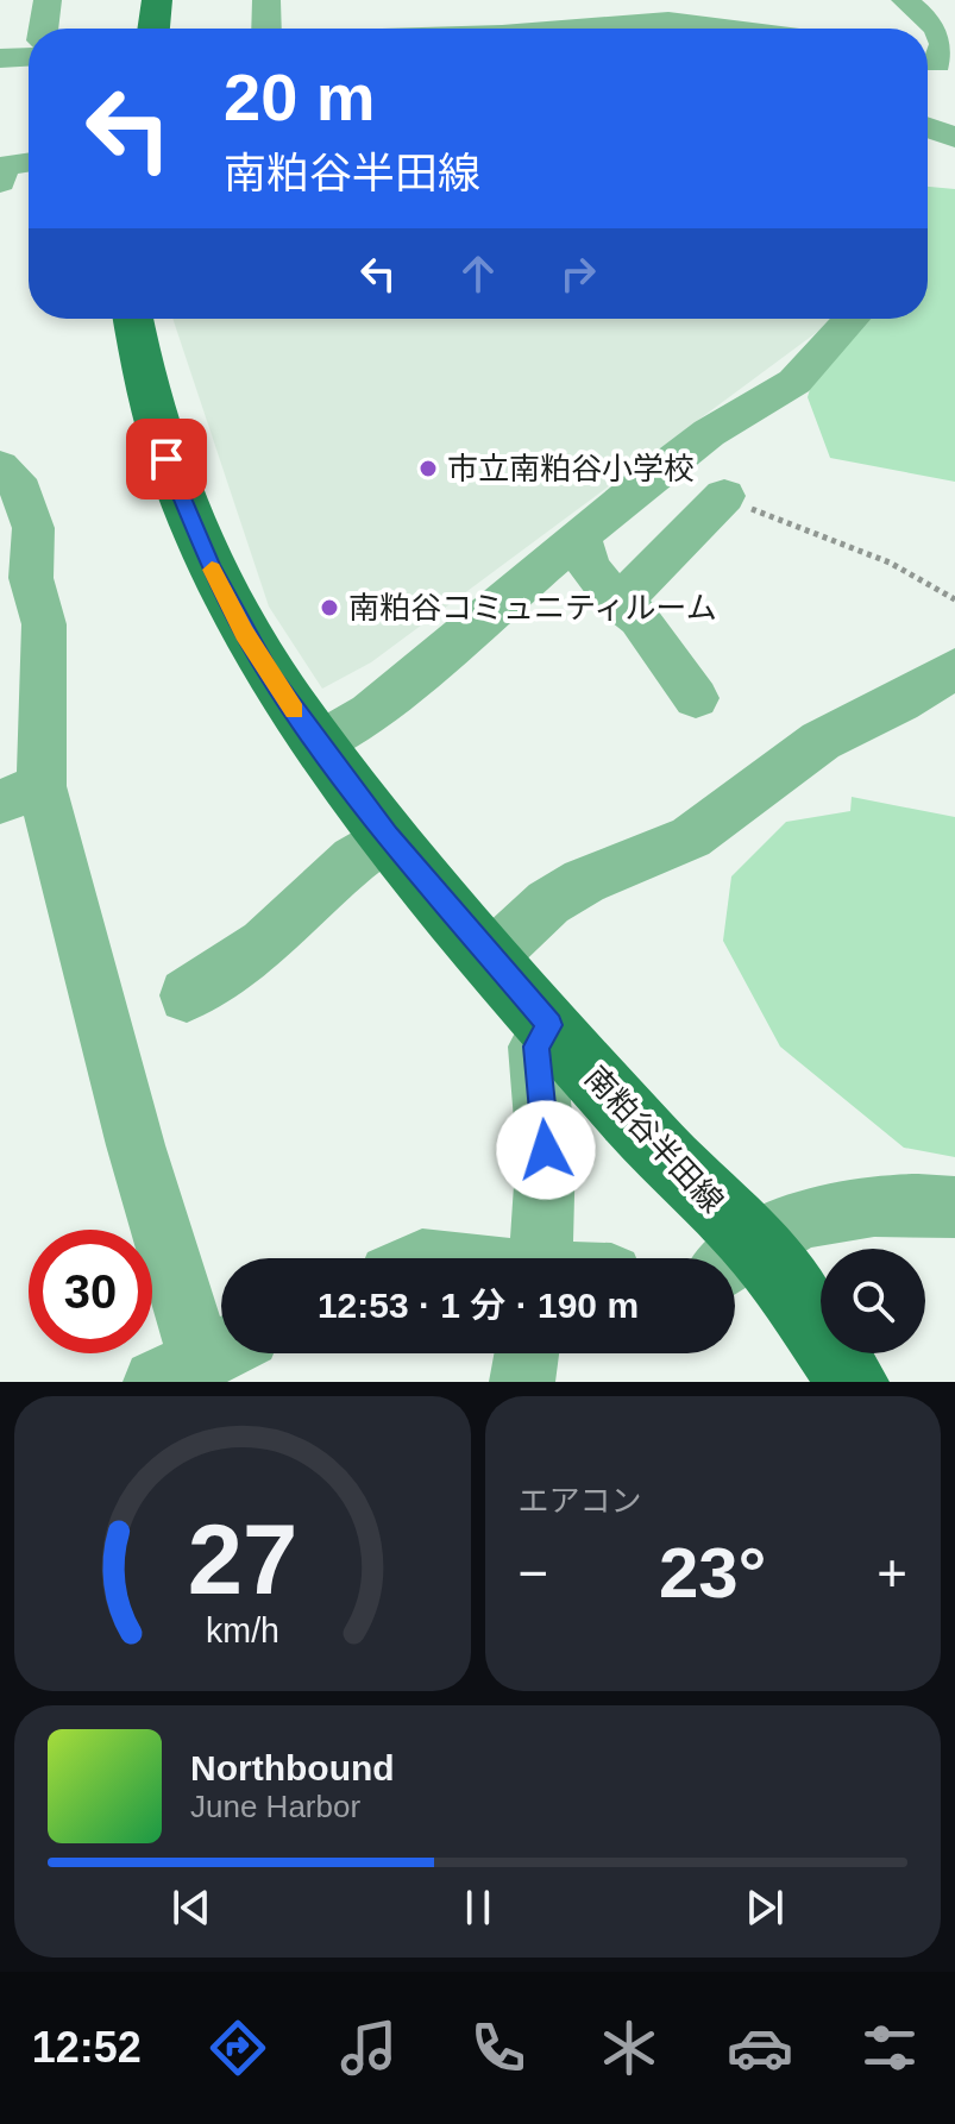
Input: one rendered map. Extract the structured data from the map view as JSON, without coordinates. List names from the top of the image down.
{
  "streets": {
    "main road": ["南粕谷半田線"]
  },
  "places": ["市立南粕谷小学校", "南粕谷コミュニティルーム"],
  "page": {
    "turn": ["20 m", "南粕谷半田線"],
    "limit": "30",
    "trip": "12:53 · 1 分 · 190 m",
    "tile": "エアコン",
    "heat": ["−", "23°", "+"],
    "song": ["Northbound", "June Harbor"],
    "tabs": "12:52",
    "gauge": ["27", "km/h"]
  }
}
